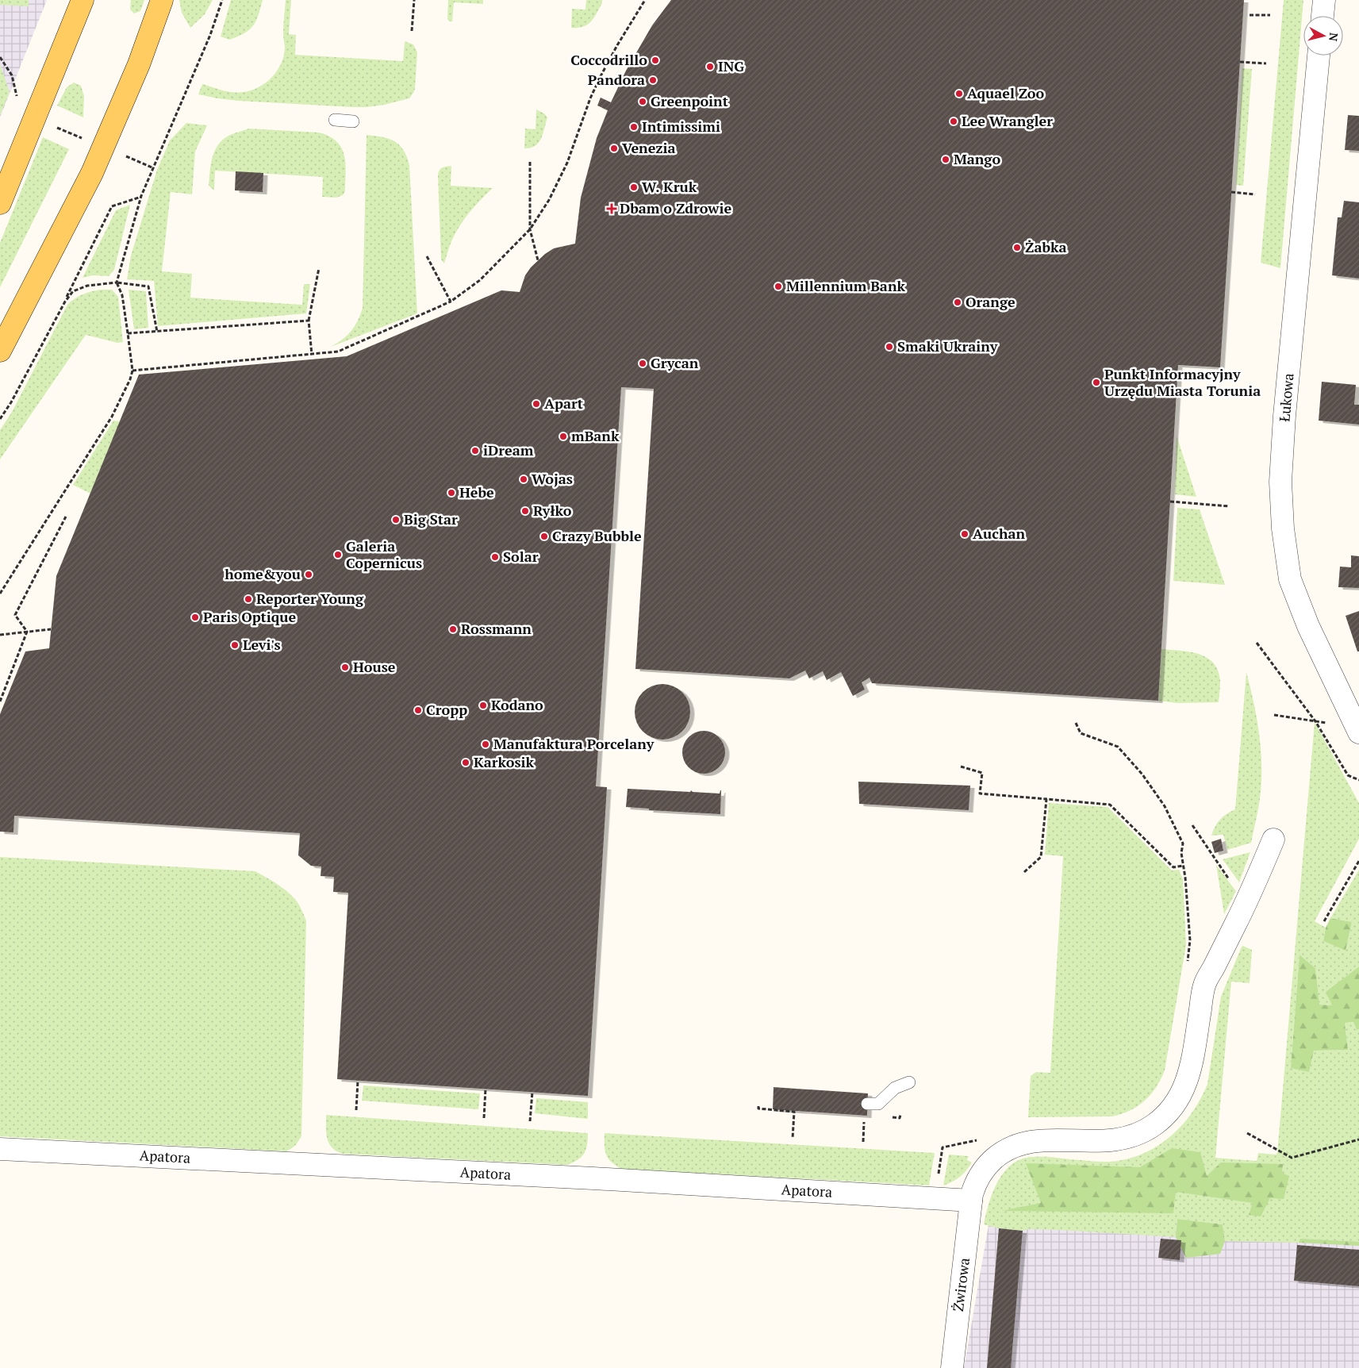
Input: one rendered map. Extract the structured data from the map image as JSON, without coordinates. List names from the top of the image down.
{
  "streets": {
    "street": ["Łukowa", "Apatora", "Żwirowa"]
  },
  "crossings": [
    ["Apatora", "Żwirowa"]
  ],
  "places": {
    "other": [
      "Coccodrillo",
      "ING",
      "Pandora",
      "Aquael Zoo",
      "Greenpoint",
      "Lee Wrangler",
      "Intimissimi",
      "Venezia",
      "Mango",
      "W. Kruk",
      "Żabka",
      "Millennium Bank",
      "Orange",
      "Smaki Ukrainy",
      "Grycan",
      "Punkt Informacyjny Urzędu Miasta Torunia",
      "Apart",
      "mBank",
      "iDream",
      "Wojas",
      "Hebe",
      "Ryłko",
      "Big Star",
      "Auchan",
      "Crazy Bubble",
      "Galeria Copernicus",
      "Solar",
      "home&you",
      "Reporter Young",
      "Paris Optique",
      "Rossmann",
      "Levi's",
      "House",
      "Kodano",
      "Cropp",
      "Manufaktura Porcelany",
      "Karkosik"
    ],
    "health": ["Dbam o Zdrowie"]
  },
  "north": "right"
}
